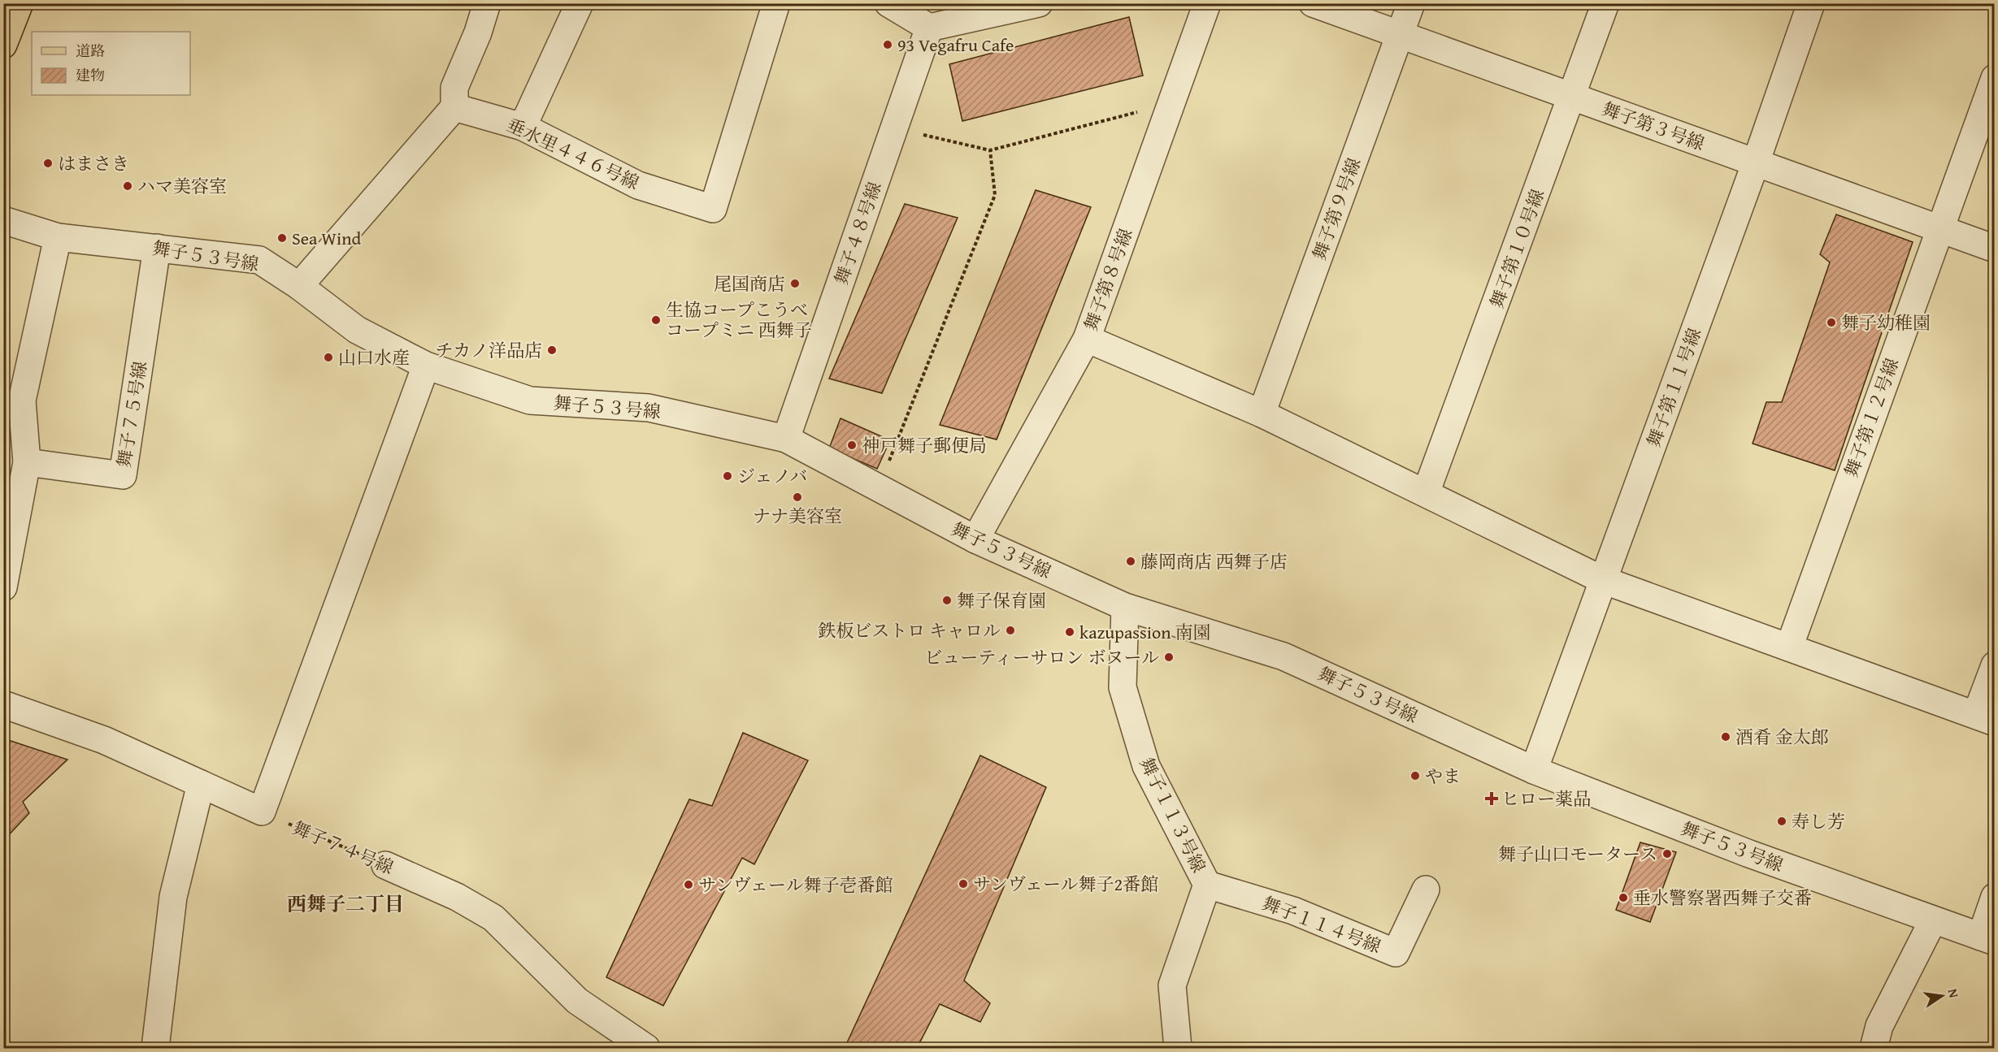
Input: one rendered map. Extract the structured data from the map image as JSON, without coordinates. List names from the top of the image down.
{
  "streets": {
    "street": [
      "舞子第３号線",
      "垂水里４４６号線",
      "舞子第９号線",
      "舞子４８号線",
      "舞子第１０号線",
      "舞子５３号線",
      "舞子第８号線",
      "舞子第１１号線",
      "舞子７５号線",
      "舞子第１２号線",
      "舞子１１３号線",
      "舞子７４号線",
      "舞子１１４号線"
    ]
  },
  "crossings": [
    ["舞子第３号線", "舞子第９号線"],
    ["舞子第３号線", "舞子第１０号線"],
    ["舞子第３号線", "舞子第１１号線"],
    ["舞子第３号線", "舞子第１２号線"],
    ["舞子４８号線", "舞子５３号線"],
    ["舞子５３号線", "舞子第８号線"],
    ["舞子５３号線", "舞子第１１号線"],
    ["舞子５３号線", "舞子７５号線"],
    ["舞子５３号線", "舞子１１３号線"],
    ["舞子１１３号線", "舞子１１４号線"]
  ],
  "districts": ["西舞子二丁目"],
  "places": {
    "other": [
      "93 Vegafru Cafe",
      "はまさき",
      "ハマ美容室",
      "Sea Wind",
      "尾国商店",
      "生協コープこうべ コープミニ 西舞子",
      "舞子幼稚園",
      "チカノ洋品店",
      "山口水産",
      "神戸舞子郵便局",
      "ジェノバ",
      "ナナ美容室",
      "藤岡商店 西舞子店",
      "舞子保育園",
      "鉄板ビストロ キャロル",
      "kazupassion 南園",
      "ビューティーサロン ボヌール",
      "酒肴 金太郎",
      "やま",
      "寿し芳",
      "舞子山口モータース",
      "サンヴェール舞子2番館",
      "サンヴェール舞子壱番館",
      "垂水警察署西舞子交番"
    ],
    "health": ["ヒロー薬品"]
  },
  "legend": ["道路", "建物"],
  "north": "right"
}
